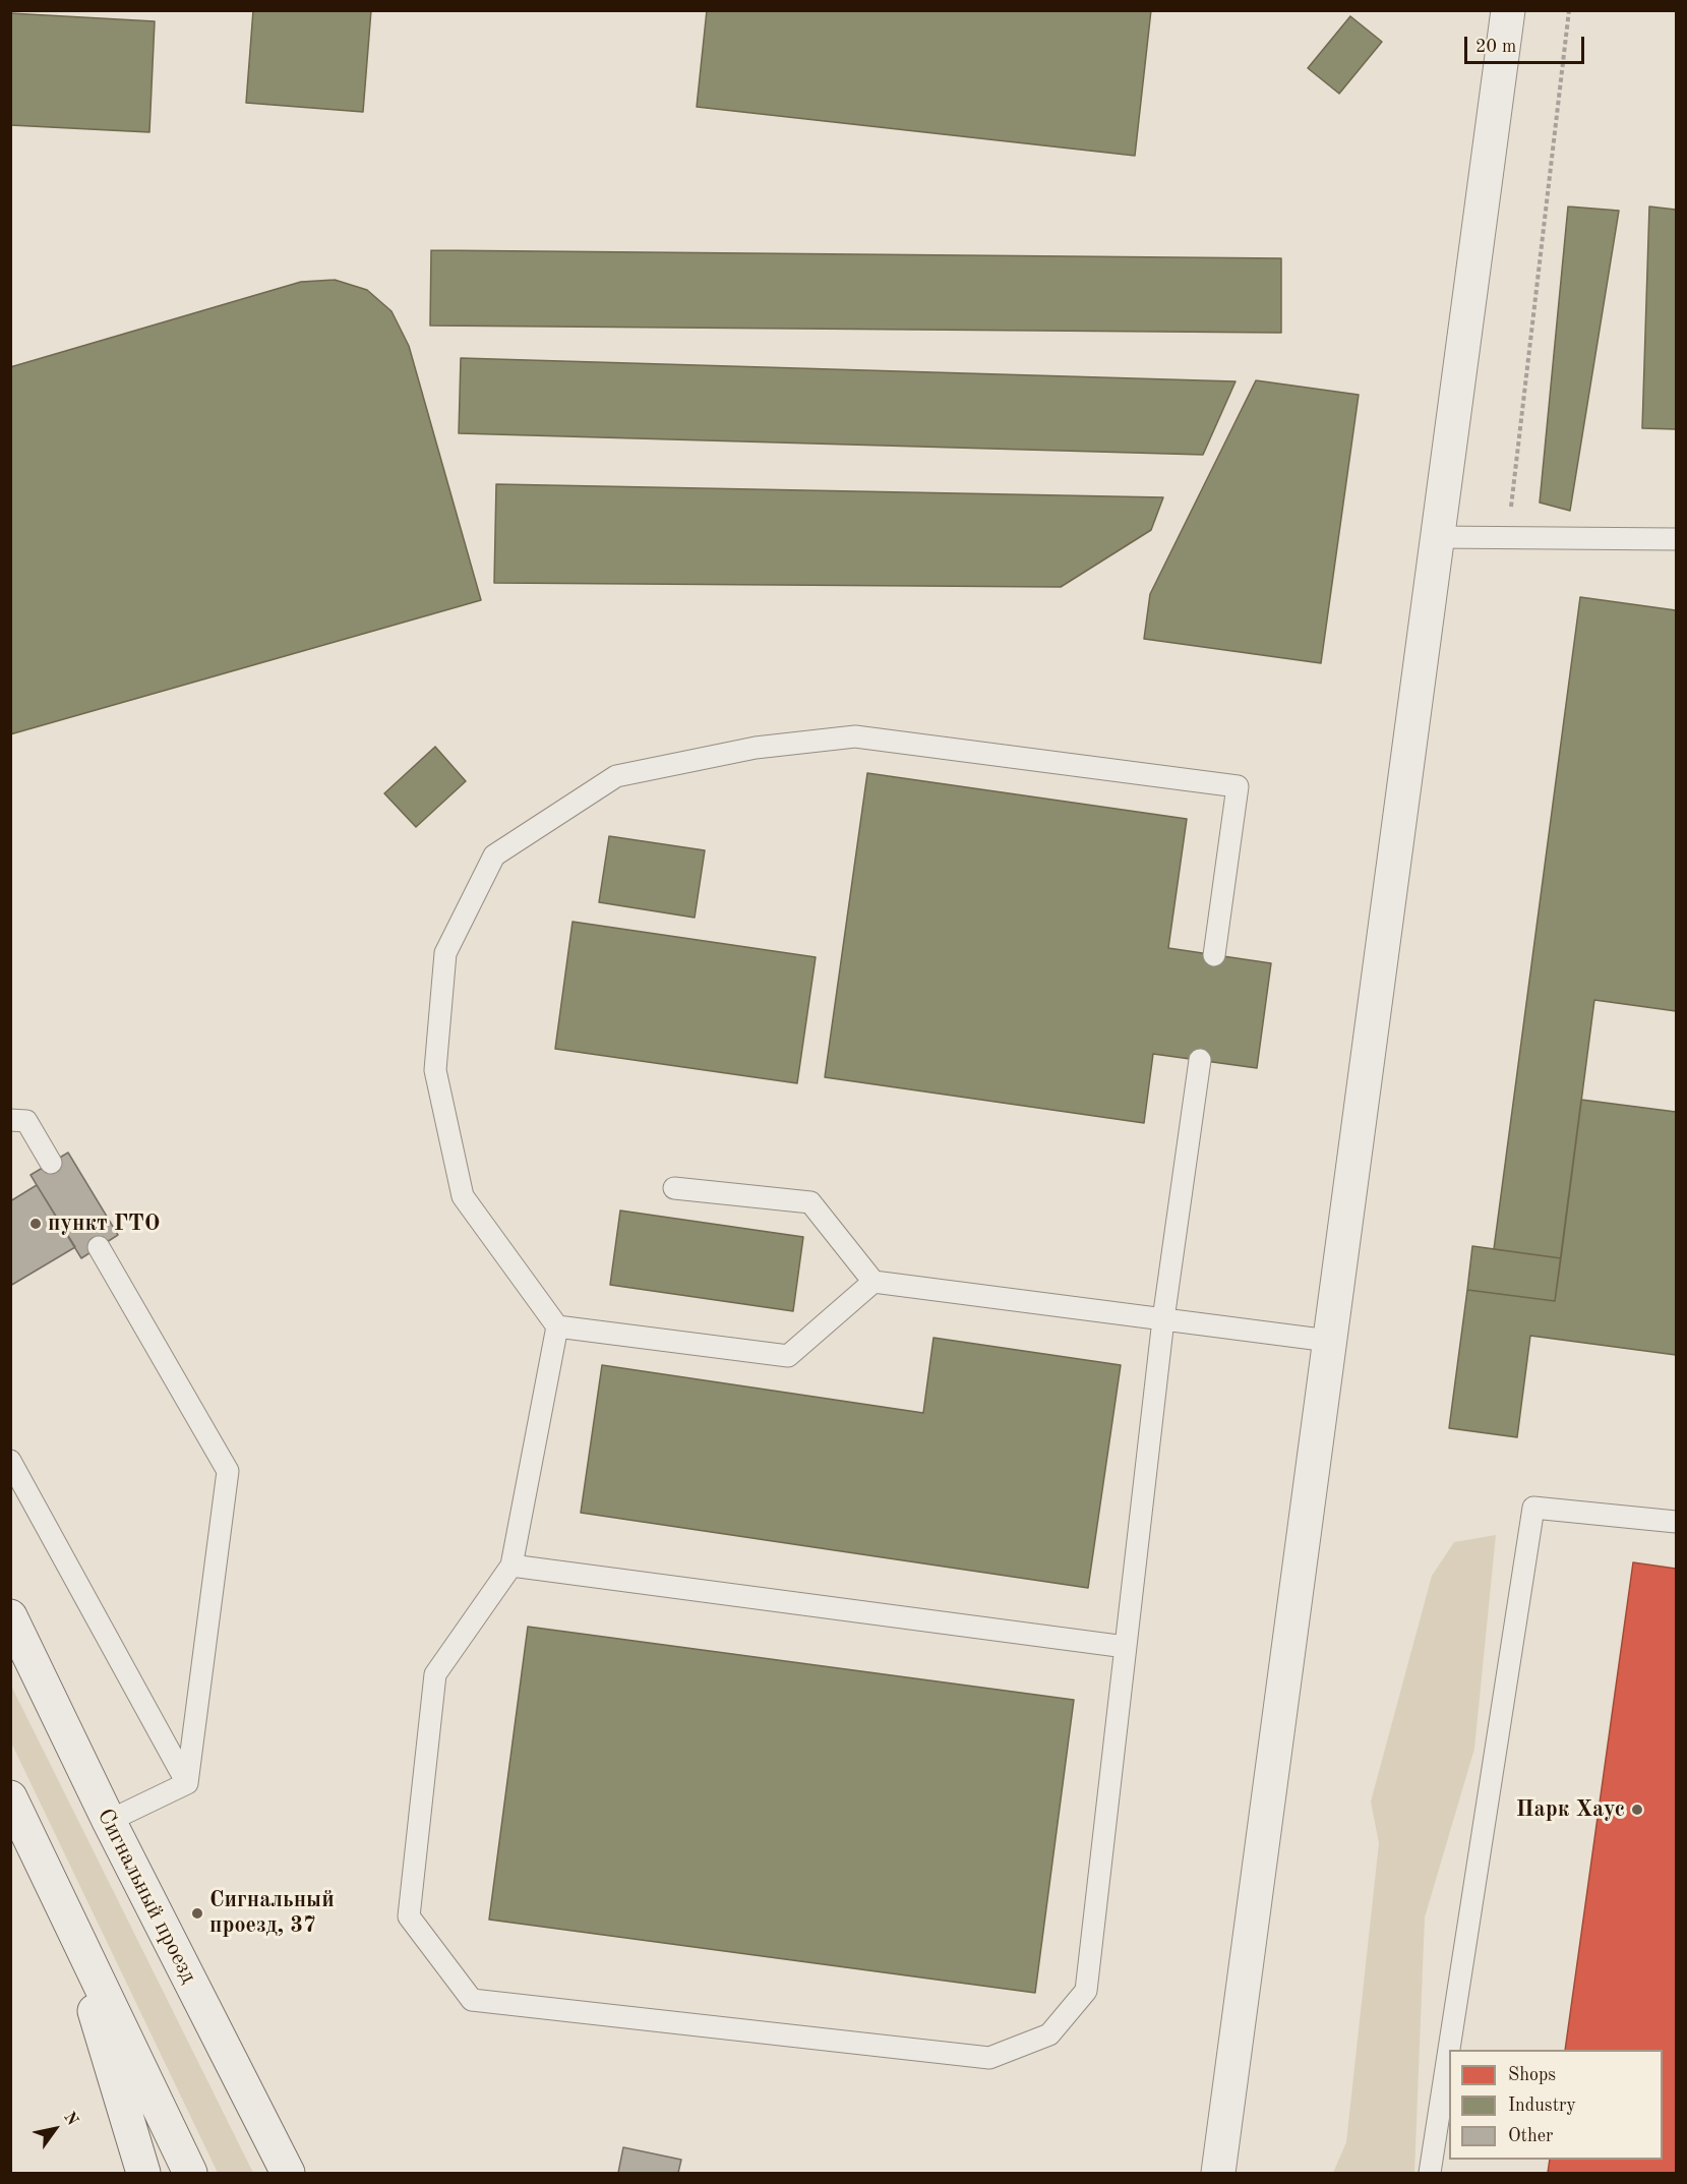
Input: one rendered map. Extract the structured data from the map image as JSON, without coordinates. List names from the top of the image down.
{
  "streets": {
    "street": ["Сигнальный проезд"]
  },
  "places": ["пункт ГТО", "Парк Хаус", "Сигнальный проезд, 37"],
  "legend": ["Shops", "Industry", "Other"],
  "scale_bar": "20 m",
  "north": "top right"
}
